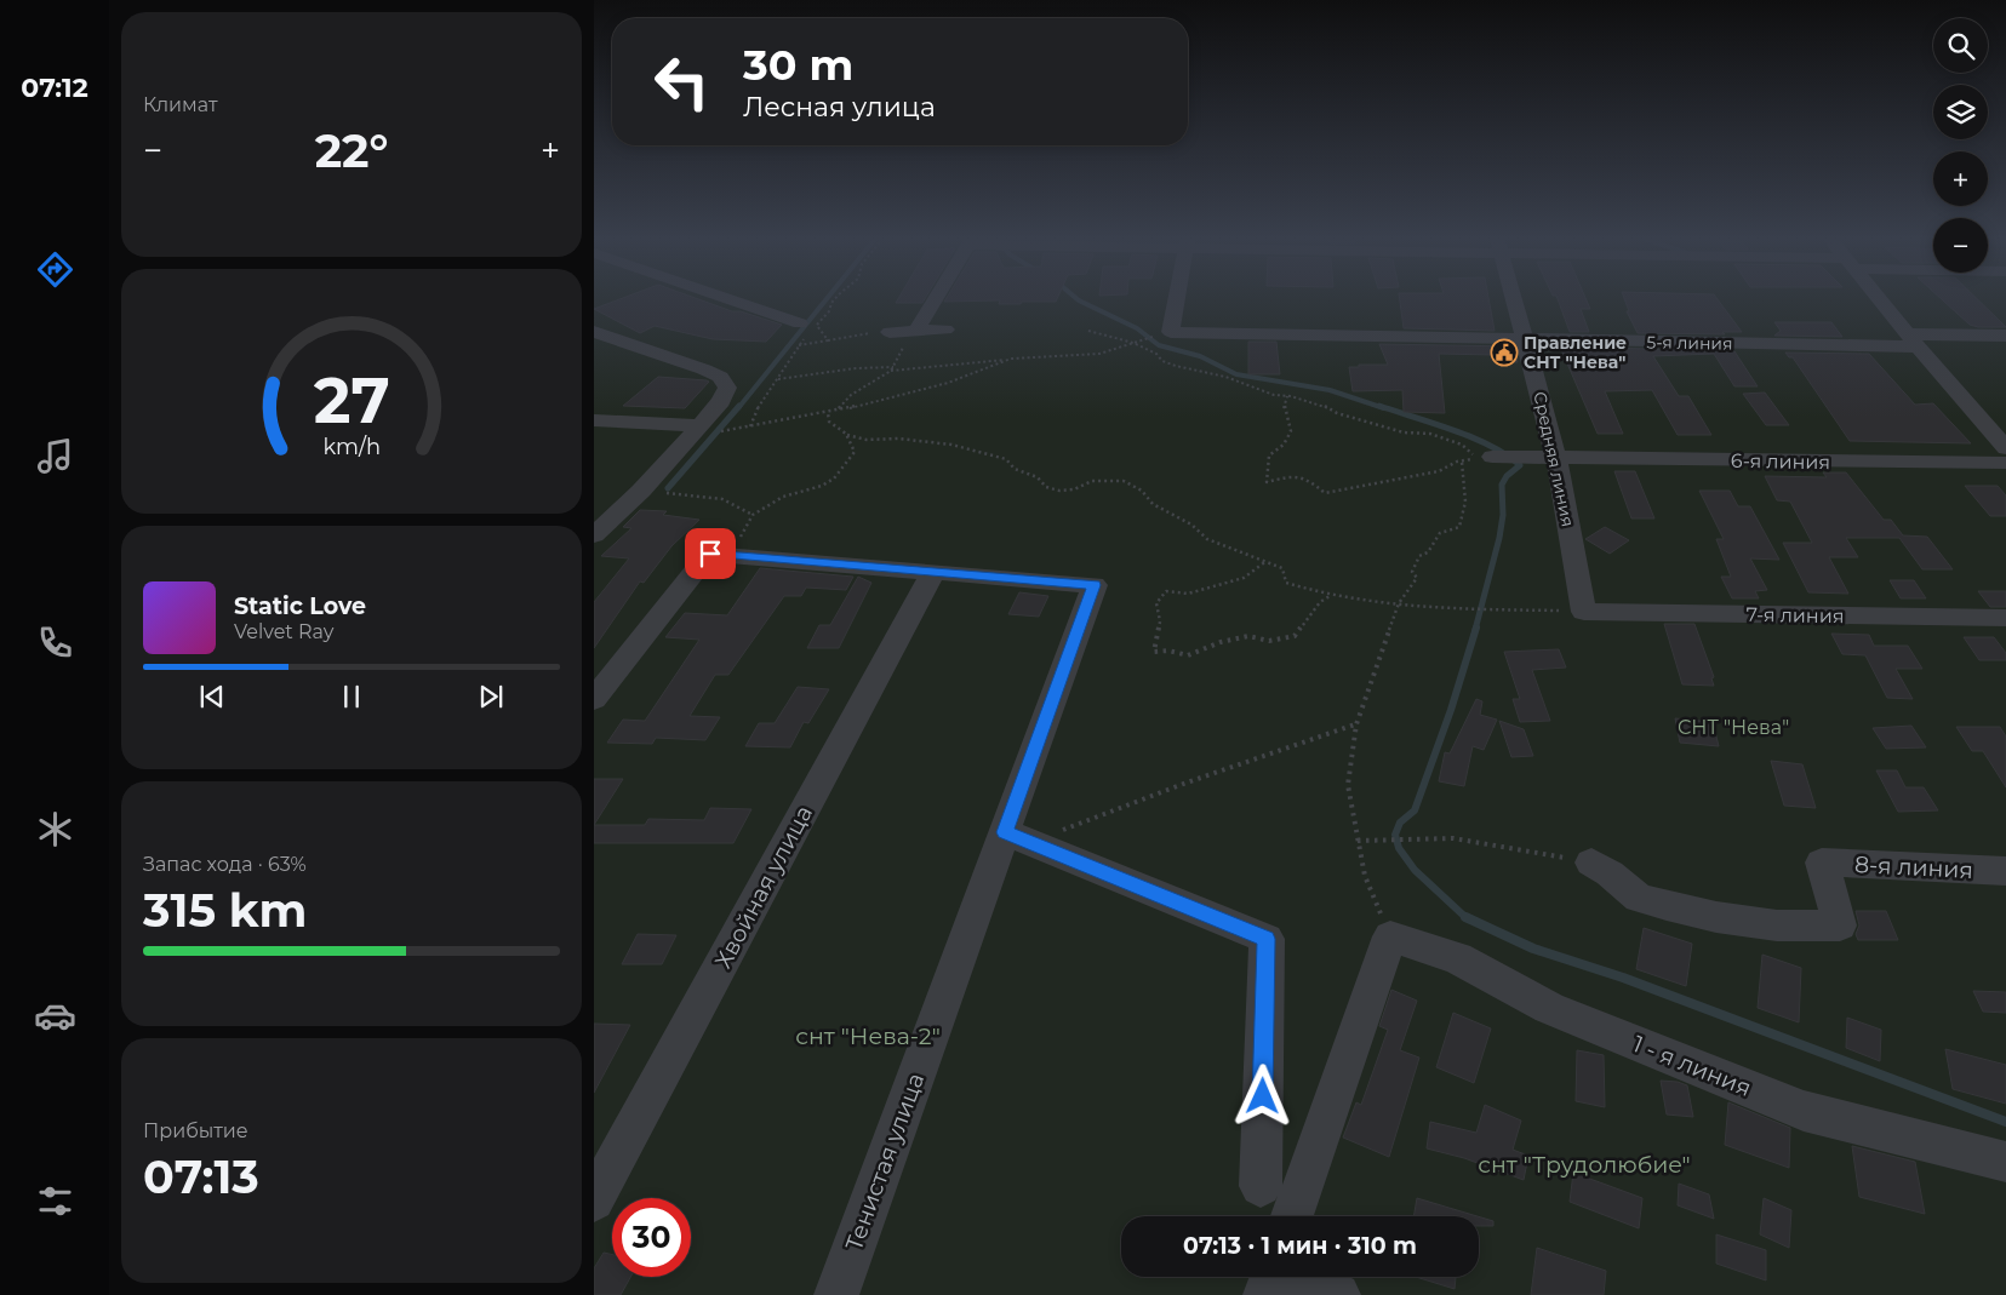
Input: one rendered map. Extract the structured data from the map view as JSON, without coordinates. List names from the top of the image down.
{
  "streets": {
    "street": [
      "5-я линия",
      "Средняя линия",
      "6-я линия",
      "7-я линия",
      "8-я линия",
      "Хвойная улица",
      "1 - я линия",
      "Тенистая улица"
    ]
  },
  "crossings": [
    ["5-я линия", "Средняя линия"],
    ["Средняя линия", "6-я линия"],
    ["Средняя линия", "7-я линия"],
    ["Хвойная улица", "Тенистая улица"]
  ],
  "parks": ["СНТ \"Нева\"", "снт \"Нева-2\"", "снт \"Трудолюбие\""],
  "places": {
    "public building": ["Правление СНТ \"Нева\""]
  },
  "page": {
    "tabs": "07:12",
    "tile": [
      "Климат",
      ["Запас хода · 63%", "315 km"],
      ["Прибытие", "07:13"]
    ],
    "map_buttons": ["+", "−"],
    "turn": ["30 m", "Лесная улица"],
    "heat": ["−", "22°", "+"],
    "song": ["Static Love", "Velvet Ray"],
    "limit": "30",
    "trip": "07:13 · 1 мин · 310 m",
    "gauge": ["27", "km/h"]
  }
}
